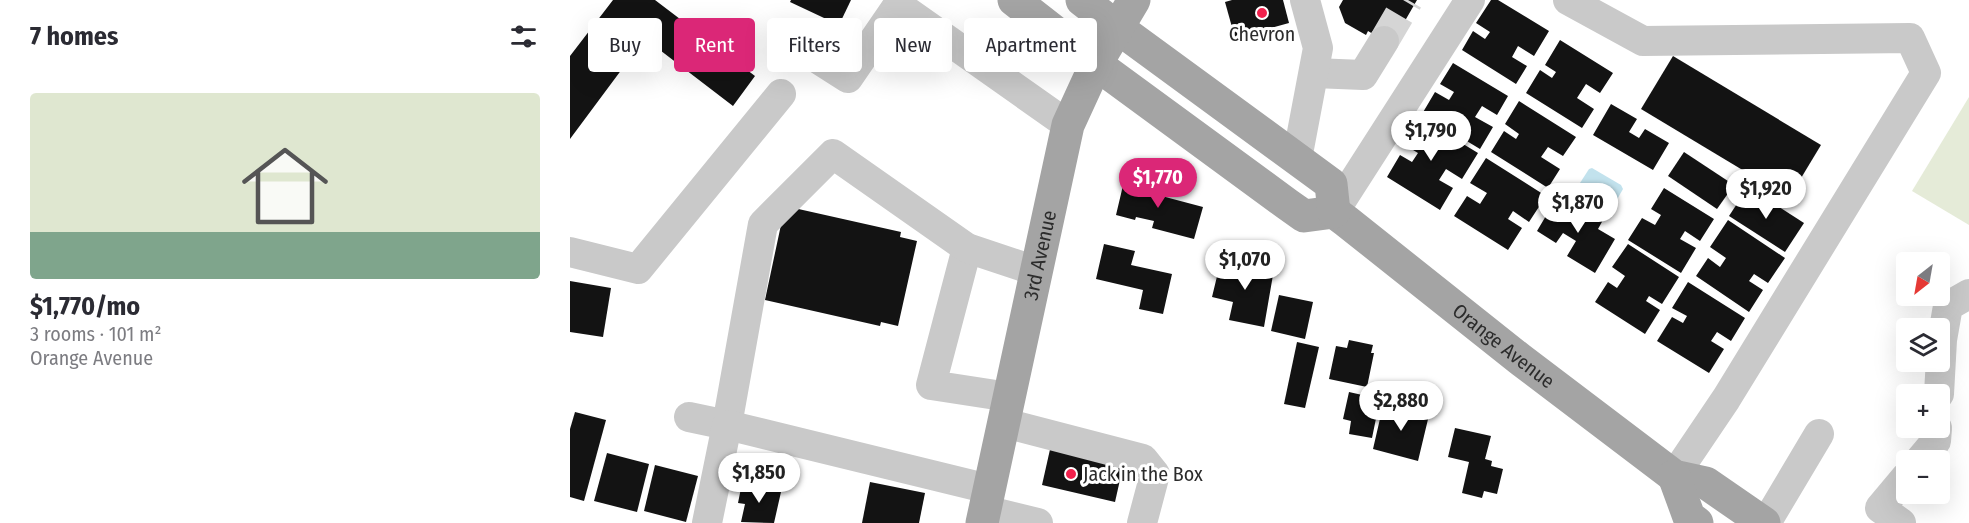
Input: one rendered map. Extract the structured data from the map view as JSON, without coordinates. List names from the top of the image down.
{
  "streets": {
    "main road": ["3rd Avenue", "Orange Avenue"]
  },
  "places": ["Chevron", "Jack in the Box"],
  "north": "bottom left",
  "page": {
    "heading": "7 homes",
    "chip": [
      "Buy",
      "Rent",
      "Filters",
      "New",
      "Apartment"
    ],
    "list": [
      {
        "name": "$1,770/mo",
        "note": "3 rooms · 101 m² · Orange Avenue"
      }
    ],
    "price": [
      "$1,790",
      "$1,770",
      "$1,920",
      "$1,870",
      "$1,070",
      "$2,880",
      "$1,850"
    ],
    "map_buttons": ["+", "−"]
  }
}
